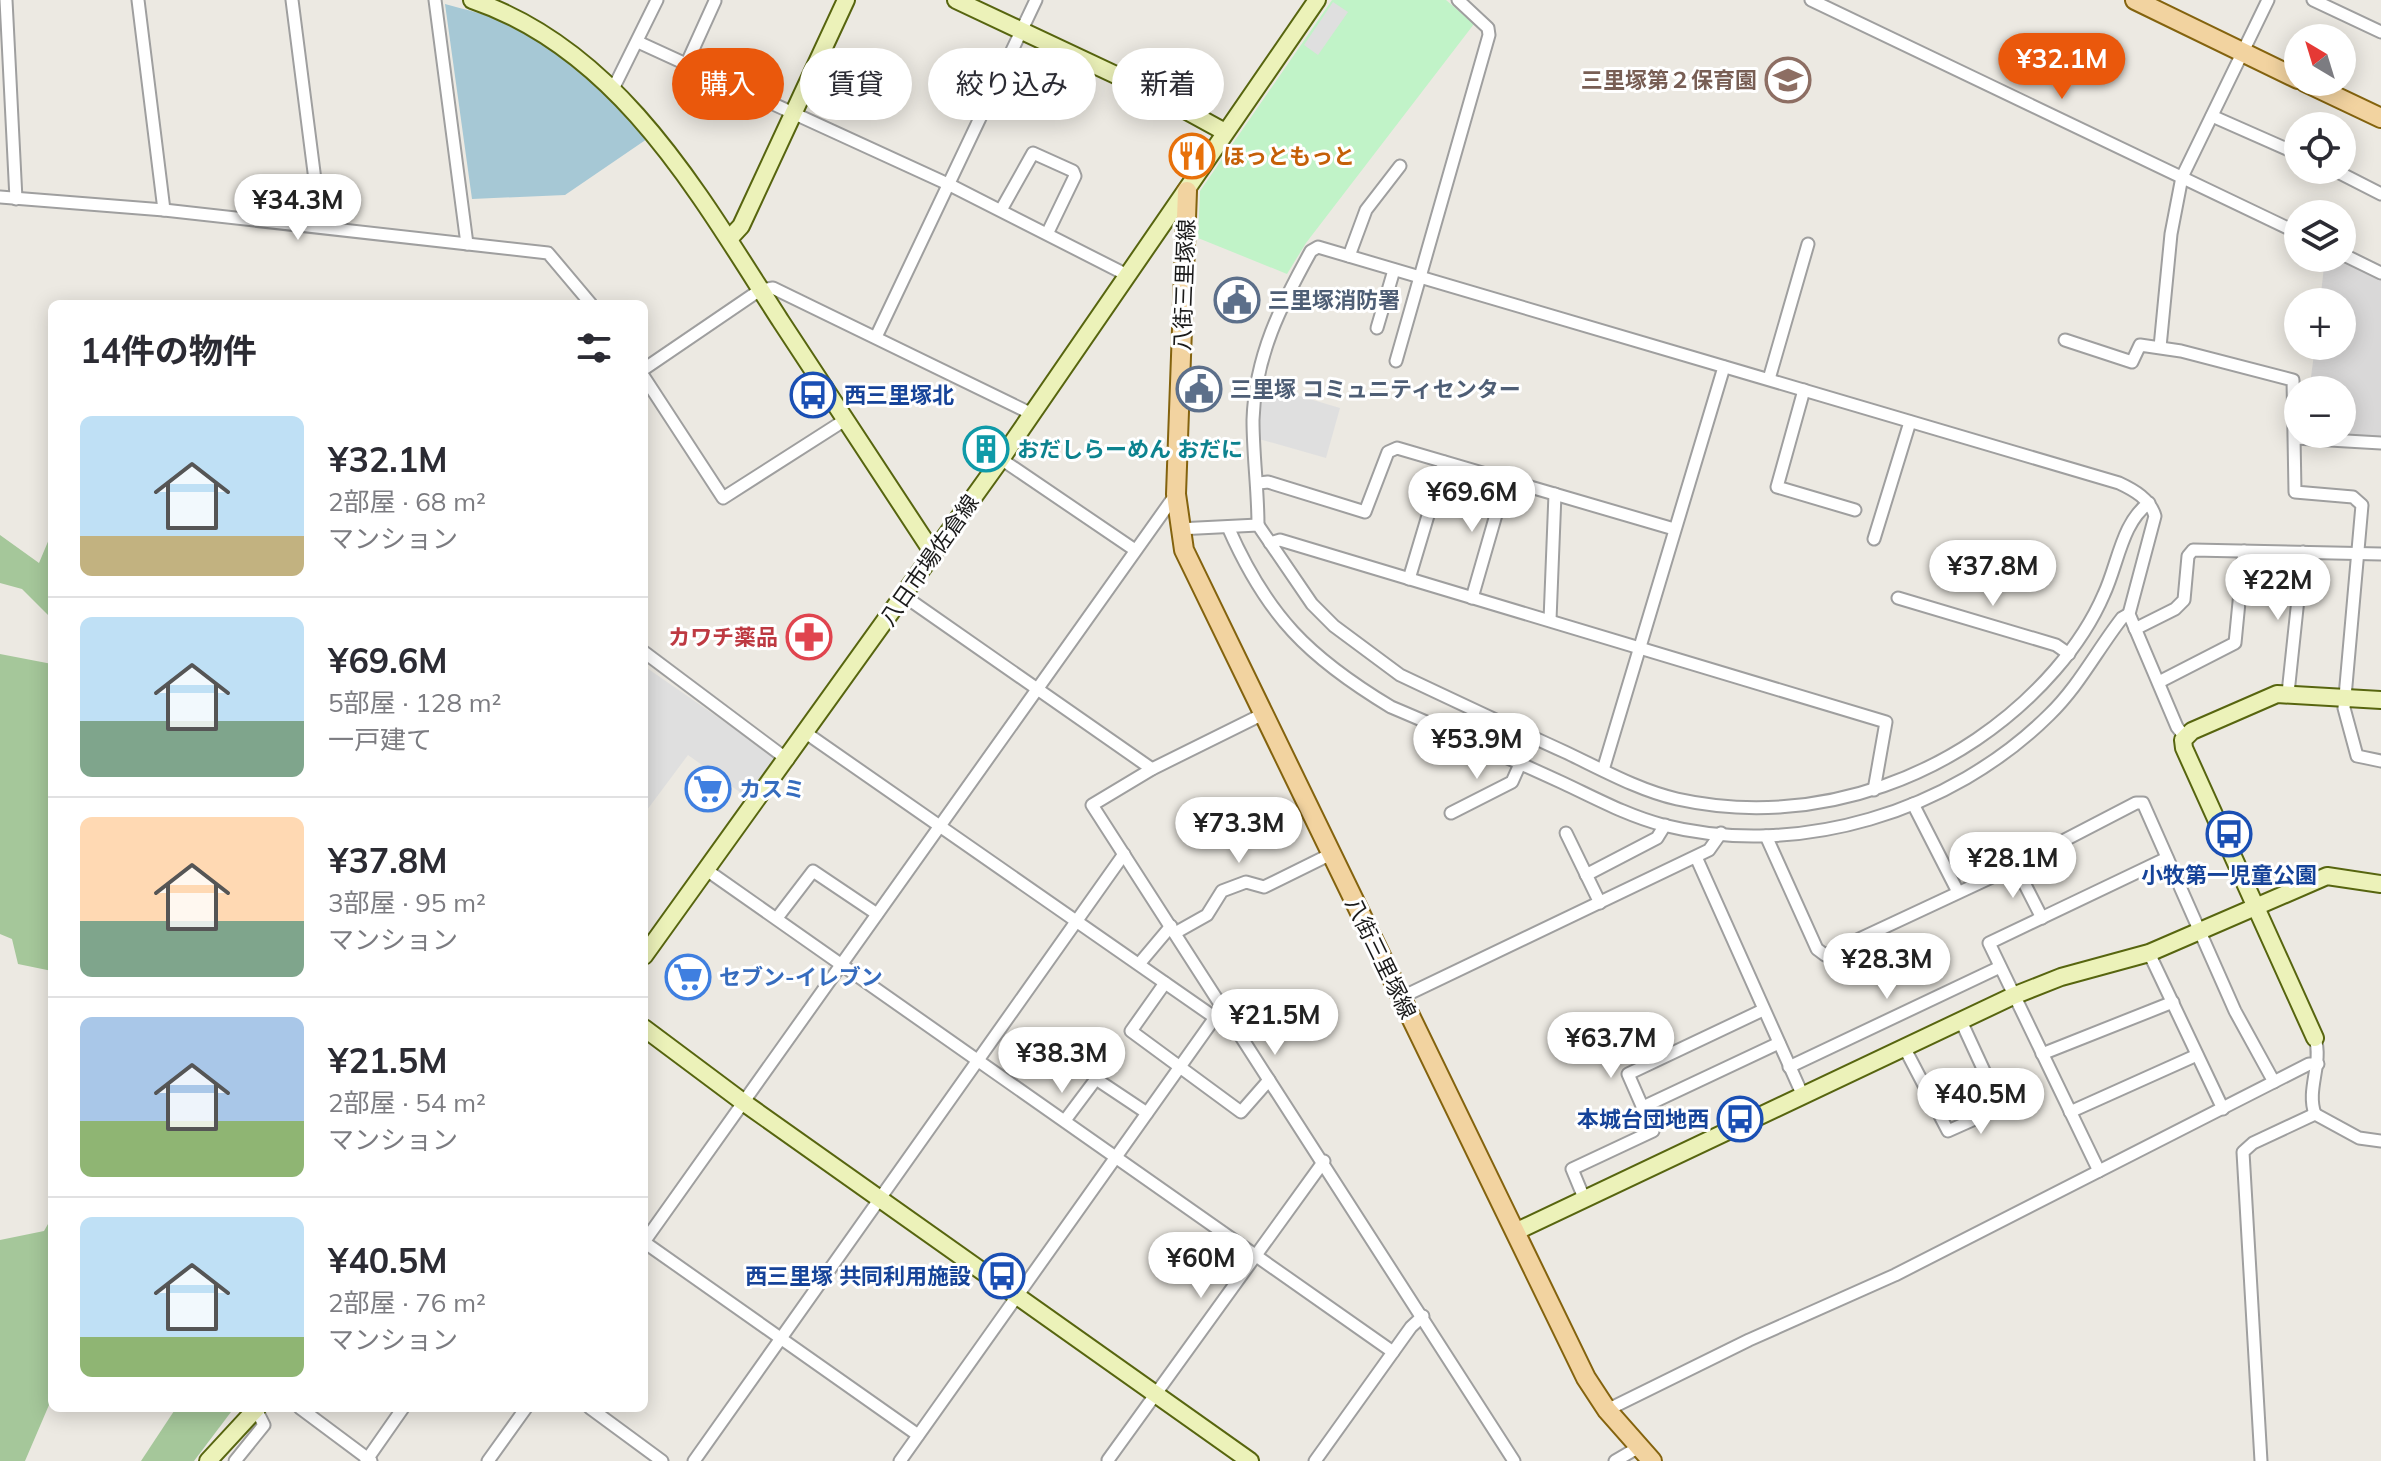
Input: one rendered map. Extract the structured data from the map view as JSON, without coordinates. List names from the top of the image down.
{
  "streets": {
    "main road": ["八街三里塚線"],
    "street": ["八日市場佐倉線"]
  },
  "crossings": [
    ["八街三里塚線", "八日市場佐倉線"]
  ],
  "places": {
    "school or university": ["三里塚第２保育園"],
    "restaurant": ["ほっともっと"],
    "public building": ["三里塚消防署", "三里塚 コミュニティセンター"],
    "bus stop": [
      "西三里塚北",
      "小牧第一児童公園",
      "本城台団地西",
      "西三里塚 共同利用施設"
    ],
    "building": ["おだしらーめん おだに"],
    "pharmacy": ["カワチ薬品"],
    "supermarket": ["カスミ", "セブン-イレブン"]
  },
  "north": "top left",
  "page": {
    "map_buttons": ["+", "−"],
    "price": [
      "¥32.1M",
      "¥34.3M",
      "¥69.6M",
      "¥37.8M",
      "¥22M",
      "¥53.9M",
      "¥73.3M",
      "¥28.1M",
      "¥28.3M",
      "¥21.5M",
      "¥63.7M",
      "¥38.3M",
      "¥40.5M",
      "¥60M"
    ],
    "chip": [
      "購入",
      "賃貸",
      "絞り込み",
      "新着"
    ],
    "heading": "14件の物件",
    "list": [
      {
        "name": "¥32.1M",
        "note": "2部屋 · 68 m² · マンション"
      },
      {
        "name": "¥69.6M",
        "note": "5部屋 · 128 m² · 一戸建て"
      },
      {
        "name": "¥37.8M",
        "note": "3部屋 · 95 m² · マンション"
      },
      {
        "name": "¥21.5M",
        "note": "2部屋 · 54 m² · マンション"
      },
      {
        "name": "¥40.5M",
        "note": "2部屋 · 76 m² · マンション"
      }
    ]
  }
}
